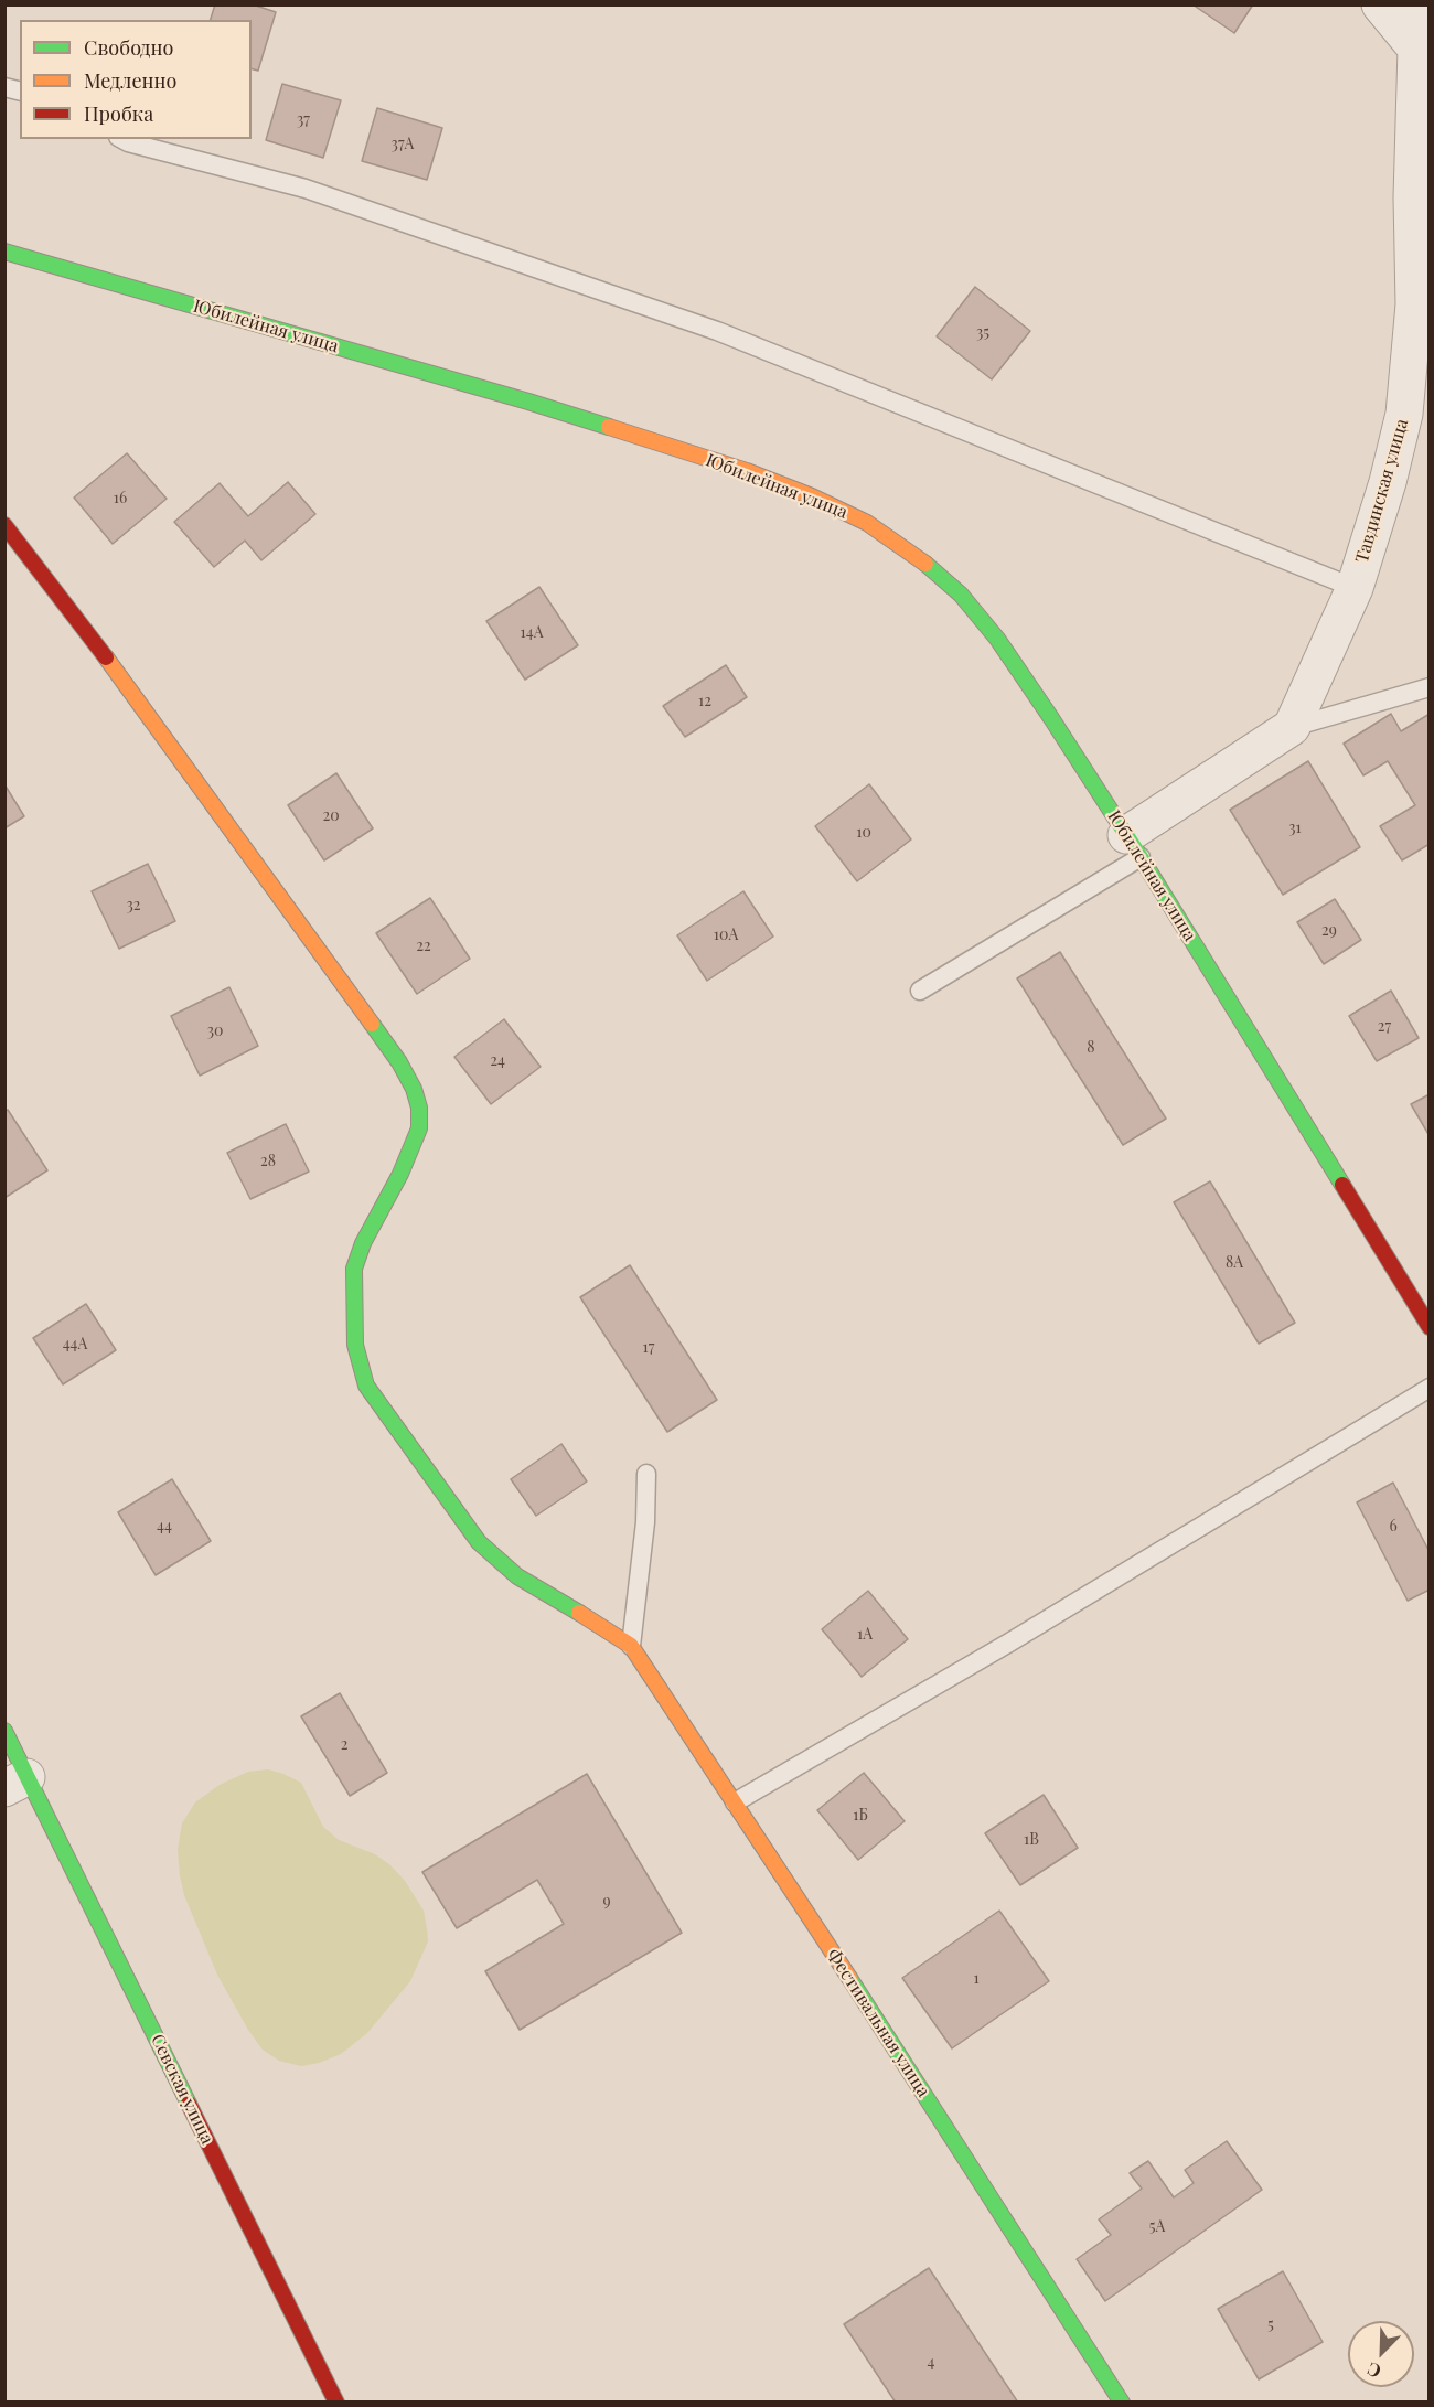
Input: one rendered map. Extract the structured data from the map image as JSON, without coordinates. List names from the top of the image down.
{
  "streets": {
    "street": [
      "Юбилейная улица",
      "Тавдинская улица",
      "Фестивальная улица",
      "Севская улица"
    ]
  },
  "house_numbers": [
    "37",
    "37А",
    "35",
    "16",
    "14А",
    "12",
    "20",
    "31",
    "10",
    "32",
    "29",
    "10А",
    "22",
    "27",
    "30",
    "8",
    "24",
    "28",
    "8А",
    "44А",
    "17",
    "44",
    "6",
    "1А",
    "2",
    "1Б",
    "1В",
    "9",
    "1",
    "5А",
    "5",
    "4"
  ],
  "legend": ["Свободно", "Медленно", "Пробка"],
  "north": "bottom left"
}
